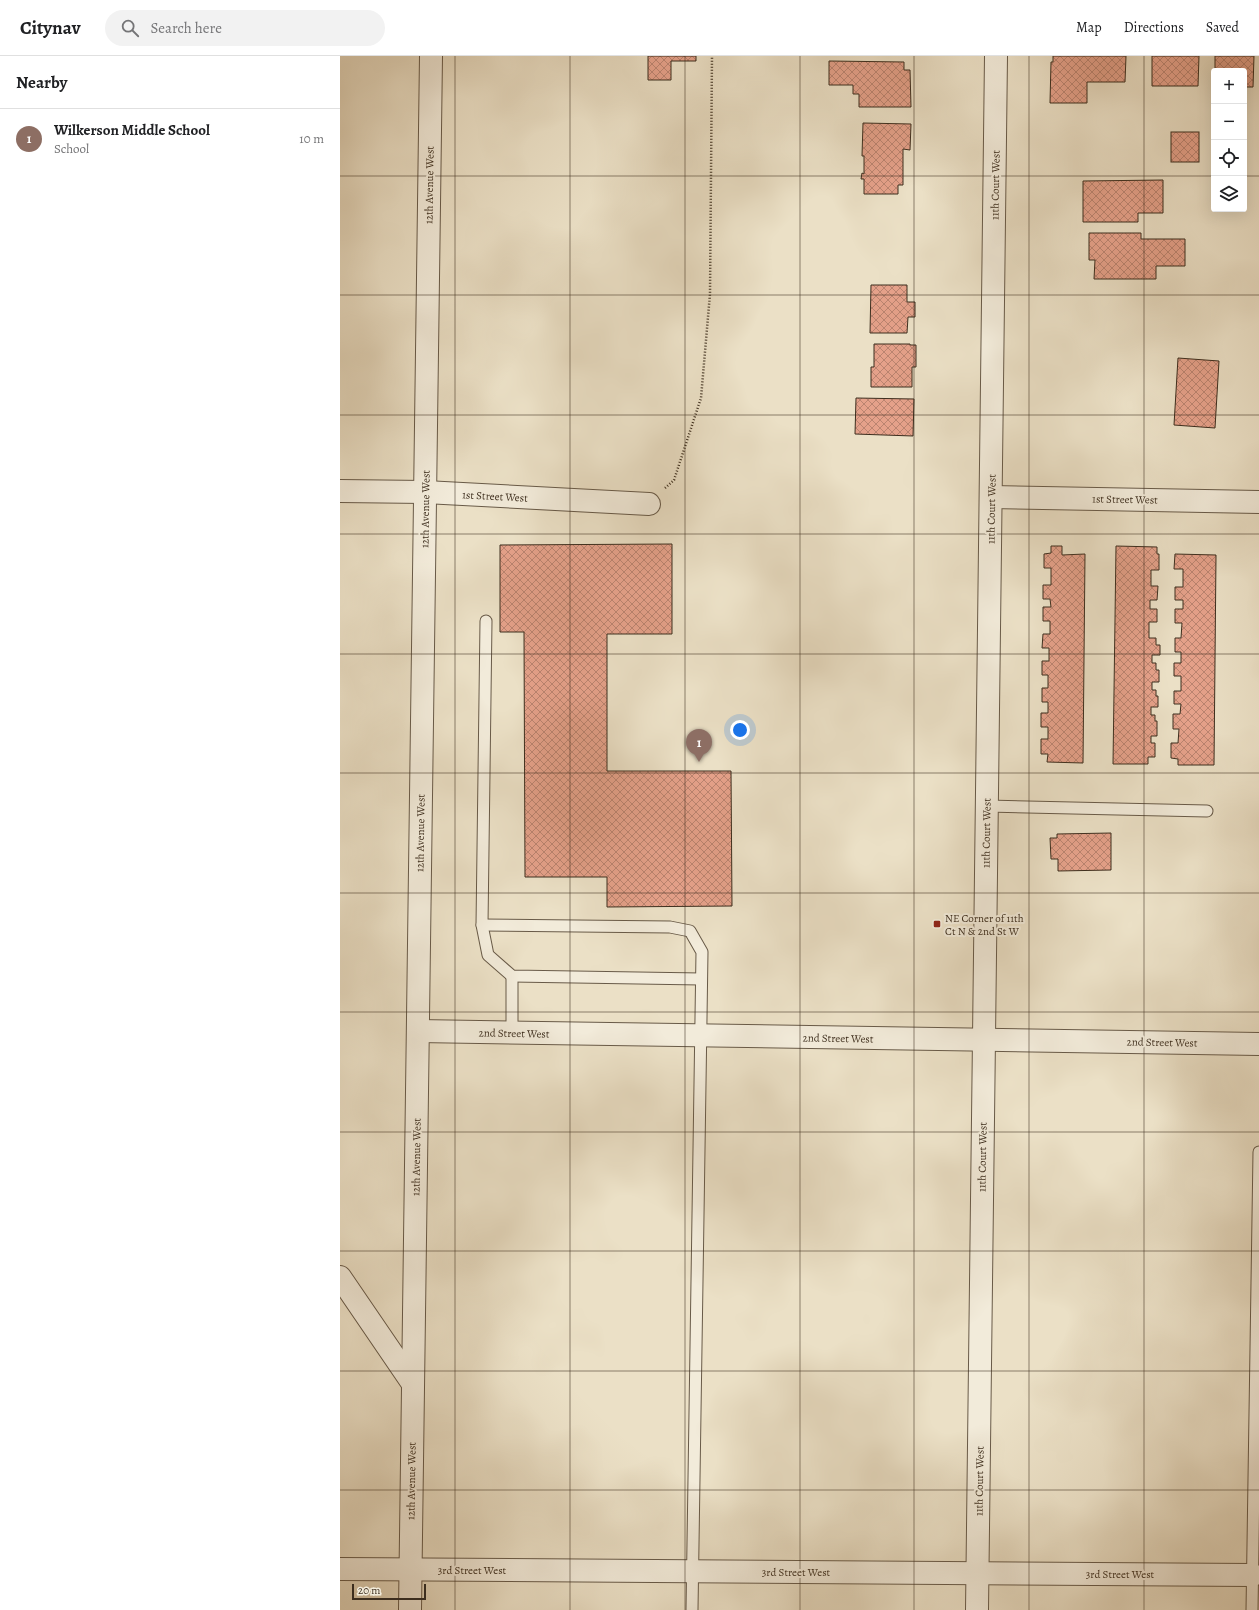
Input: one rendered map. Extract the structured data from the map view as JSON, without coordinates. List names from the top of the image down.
{
  "streets": {
    "street": [
      "12th Avenue West",
      "11th Court West",
      "1st Street West",
      "2nd Street West",
      "3rd Street West"
    ]
  },
  "crossings": [
    ["12th Avenue West", "1st Street West"],
    ["12th Avenue West", "2nd Street West"],
    ["12th Avenue West", "3rd Street West"],
    ["11th Court West", "1st Street West"],
    ["11th Court West", "2nd Street West"],
    ["11th Court West", "3rd Street West"]
  ],
  "places": {
    "transit": ["NE Corner of 11th Ct N & 2nd St W"]
  },
  "scale_bar": "20 m",
  "page": {
    "header": "Citynav",
    "search": "Search here",
    "nav": ["Map", "Directions", "Saved"],
    "heading": "Nearby",
    "map_buttons": ["+", "−"],
    "list": [
      {
        "mark": "1",
        "name": "Wilkerson Middle School",
        "note": "School",
        "value": "10 m"
      }
    ],
    "pins": "1",
    "scale": "20 m"
  }
}
